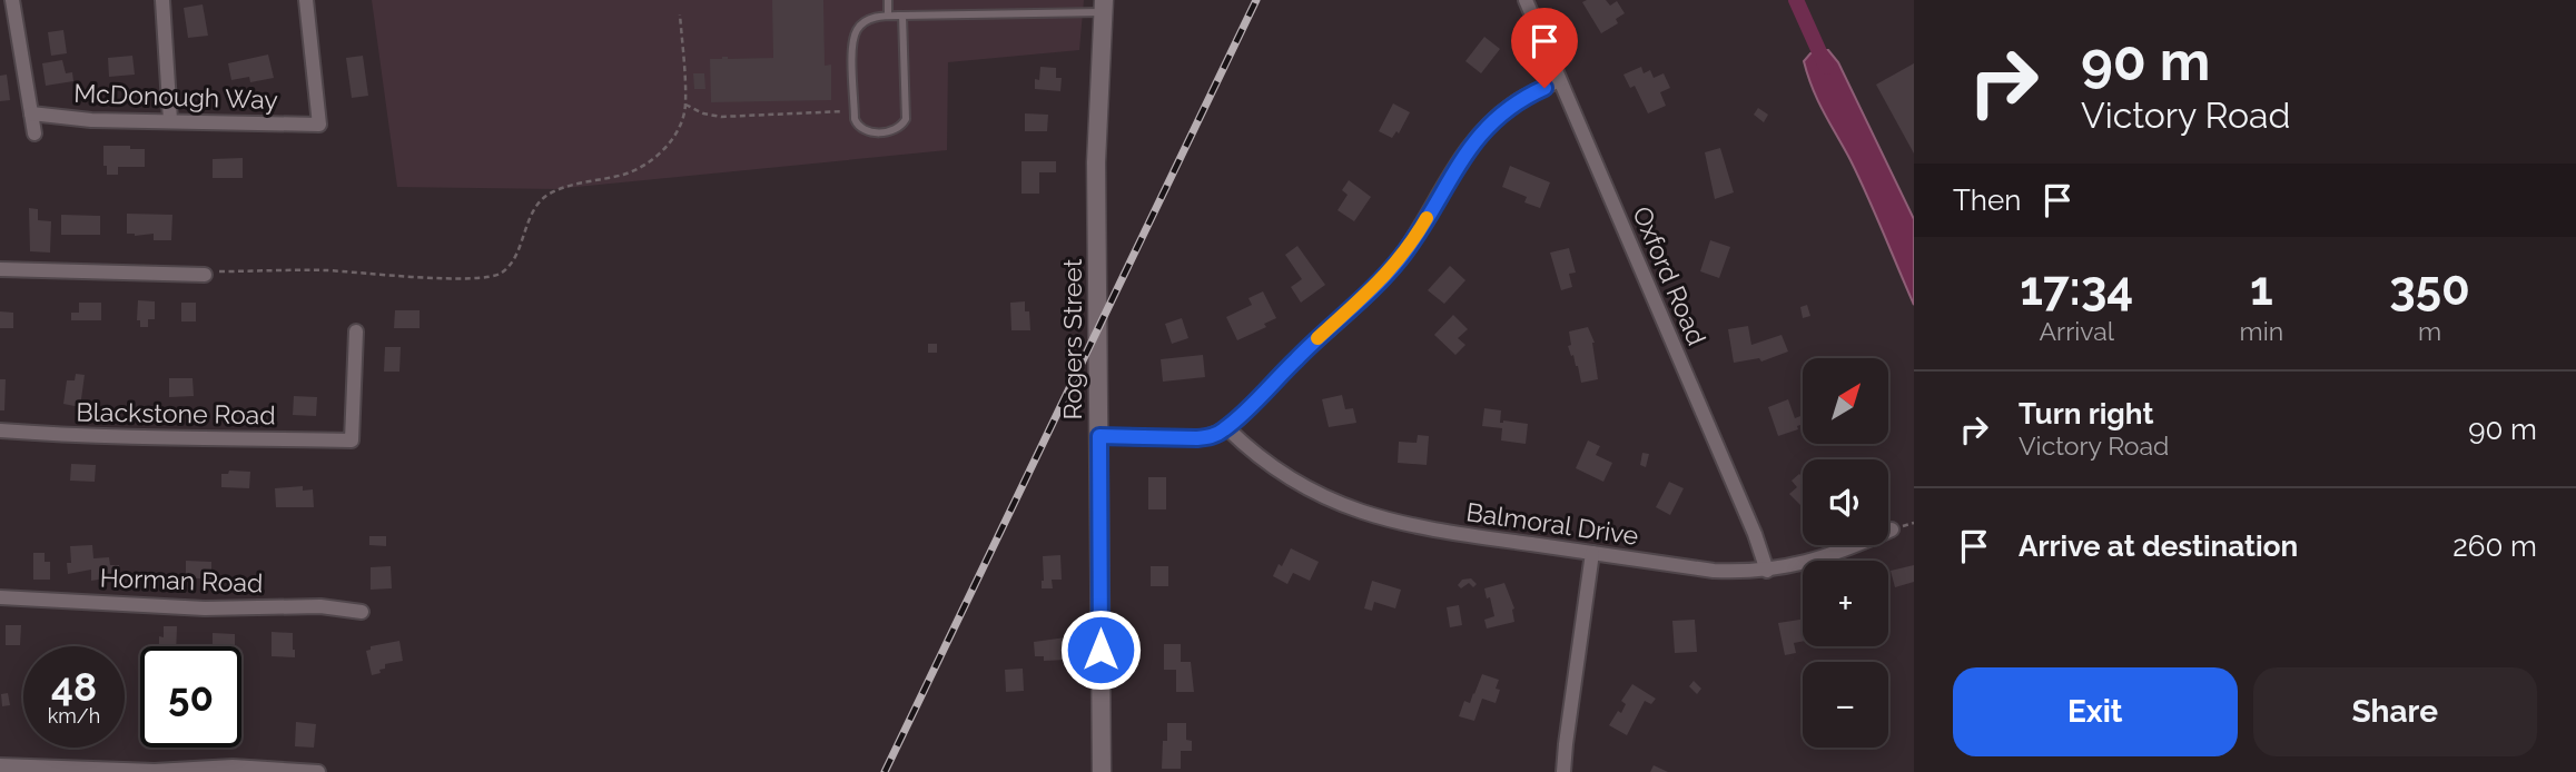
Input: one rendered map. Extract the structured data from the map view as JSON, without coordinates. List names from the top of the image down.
{
  "streets": {
    "main road": ["Rogers Street"],
    "street": [
      "McDonough Way",
      "Oxford Road",
      "Blackstone Road",
      "Balmoral Drive",
      "Horman Road"
    ]
  },
  "crossings": [
    ["Oxford Road", "Balmoral Drive"]
  ],
  "north": "top right",
  "page": {
    "turn": ["90 m", "Victory Road"],
    "then": "Then",
    "eta": [
      "17:34",
      "Arrival",
      "1",
      "min",
      "350",
      "m"
    ],
    "map_buttons": ["+", "−"],
    "list": [
      {
        "name": "Turn right",
        "note": "Victory Road",
        "value": "90 m"
      },
      {
        "name": "Arrive at destination",
        "value": "260 m"
      }
    ],
    "speed": "48 km/h",
    "limit": "50",
    "buttons": ["Exit", "Share"]
  }
}
